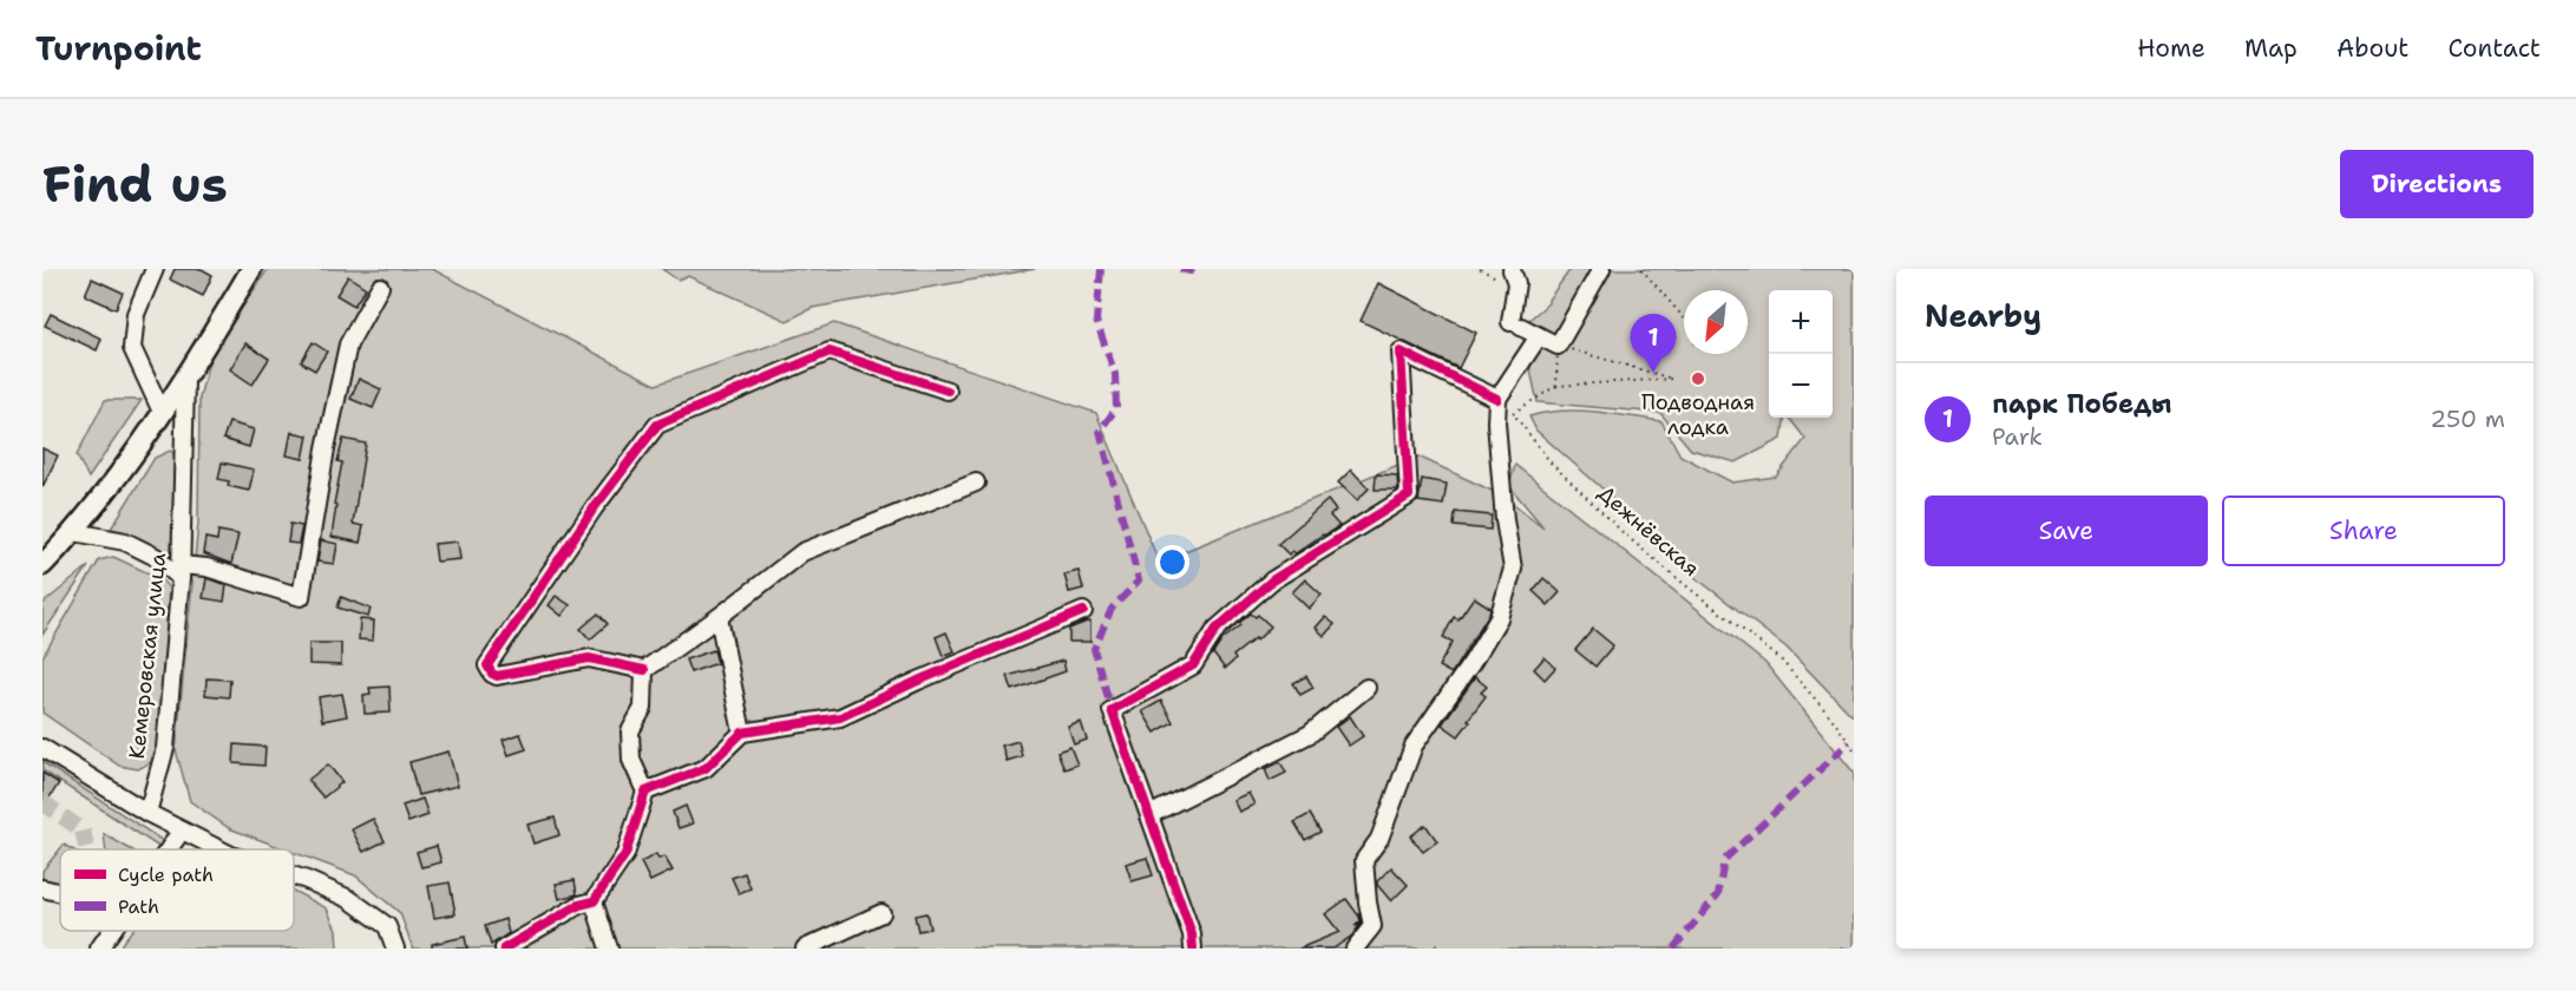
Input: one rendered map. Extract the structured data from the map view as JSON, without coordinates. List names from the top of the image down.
{
  "streets": {
    "main road": ["Кемеровская улица"],
    "path": ["Дежнёвская"]
  },
  "places": ["Подводная лодка"],
  "legend": ["Cycle path", "Path"],
  "north": "bottom left",
  "page": {
    "header": "Turnpoint",
    "nav": [
      "Home",
      "Map",
      "About",
      "Contact"
    ],
    "buttons": [
      "Directions",
      ["Save", "Share"]
    ],
    "title": "Find us",
    "heading": "Nearby",
    "map_buttons": ["+", "−"],
    "pins": "1",
    "list": [
      {
        "mark": "1",
        "name": "парк Победы",
        "note": "Park",
        "value": "250 m"
      }
    ]
  }
}
